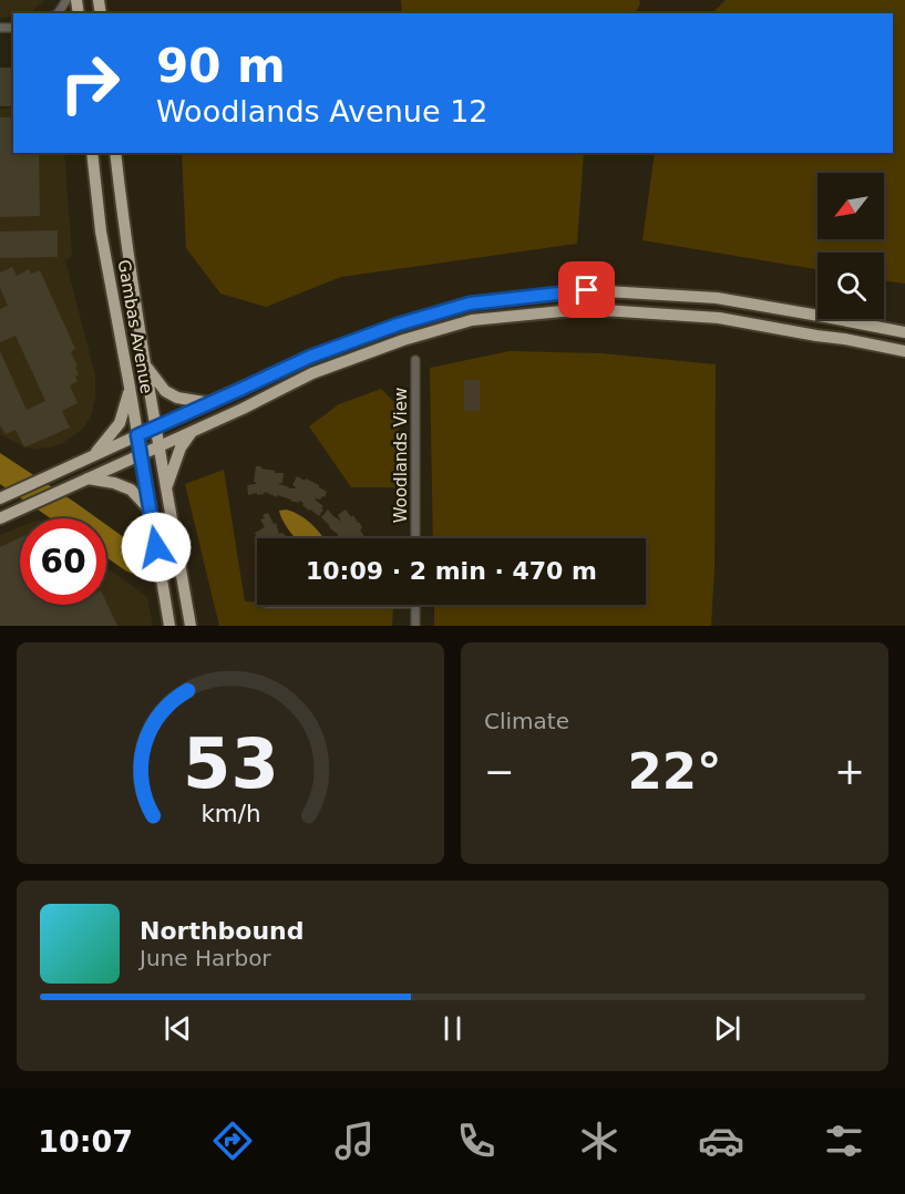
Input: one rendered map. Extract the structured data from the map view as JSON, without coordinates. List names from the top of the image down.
{
  "streets": {
    "main road": ["Gambas Avenue"],
    "street": ["Woodlands View"]
  },
  "north": "bottom left",
  "page": {
    "turn": ["90 m", "Woodlands Avenue 12"],
    "limit": "60",
    "trip": "10:09 · 2 min · 470 m",
    "tile": "Climate",
    "heat": ["−", "22°", "+"],
    "song": ["Northbound", "June Harbor"],
    "tabs": "10:07",
    "gauge": ["53", "km/h"]
  }
}
